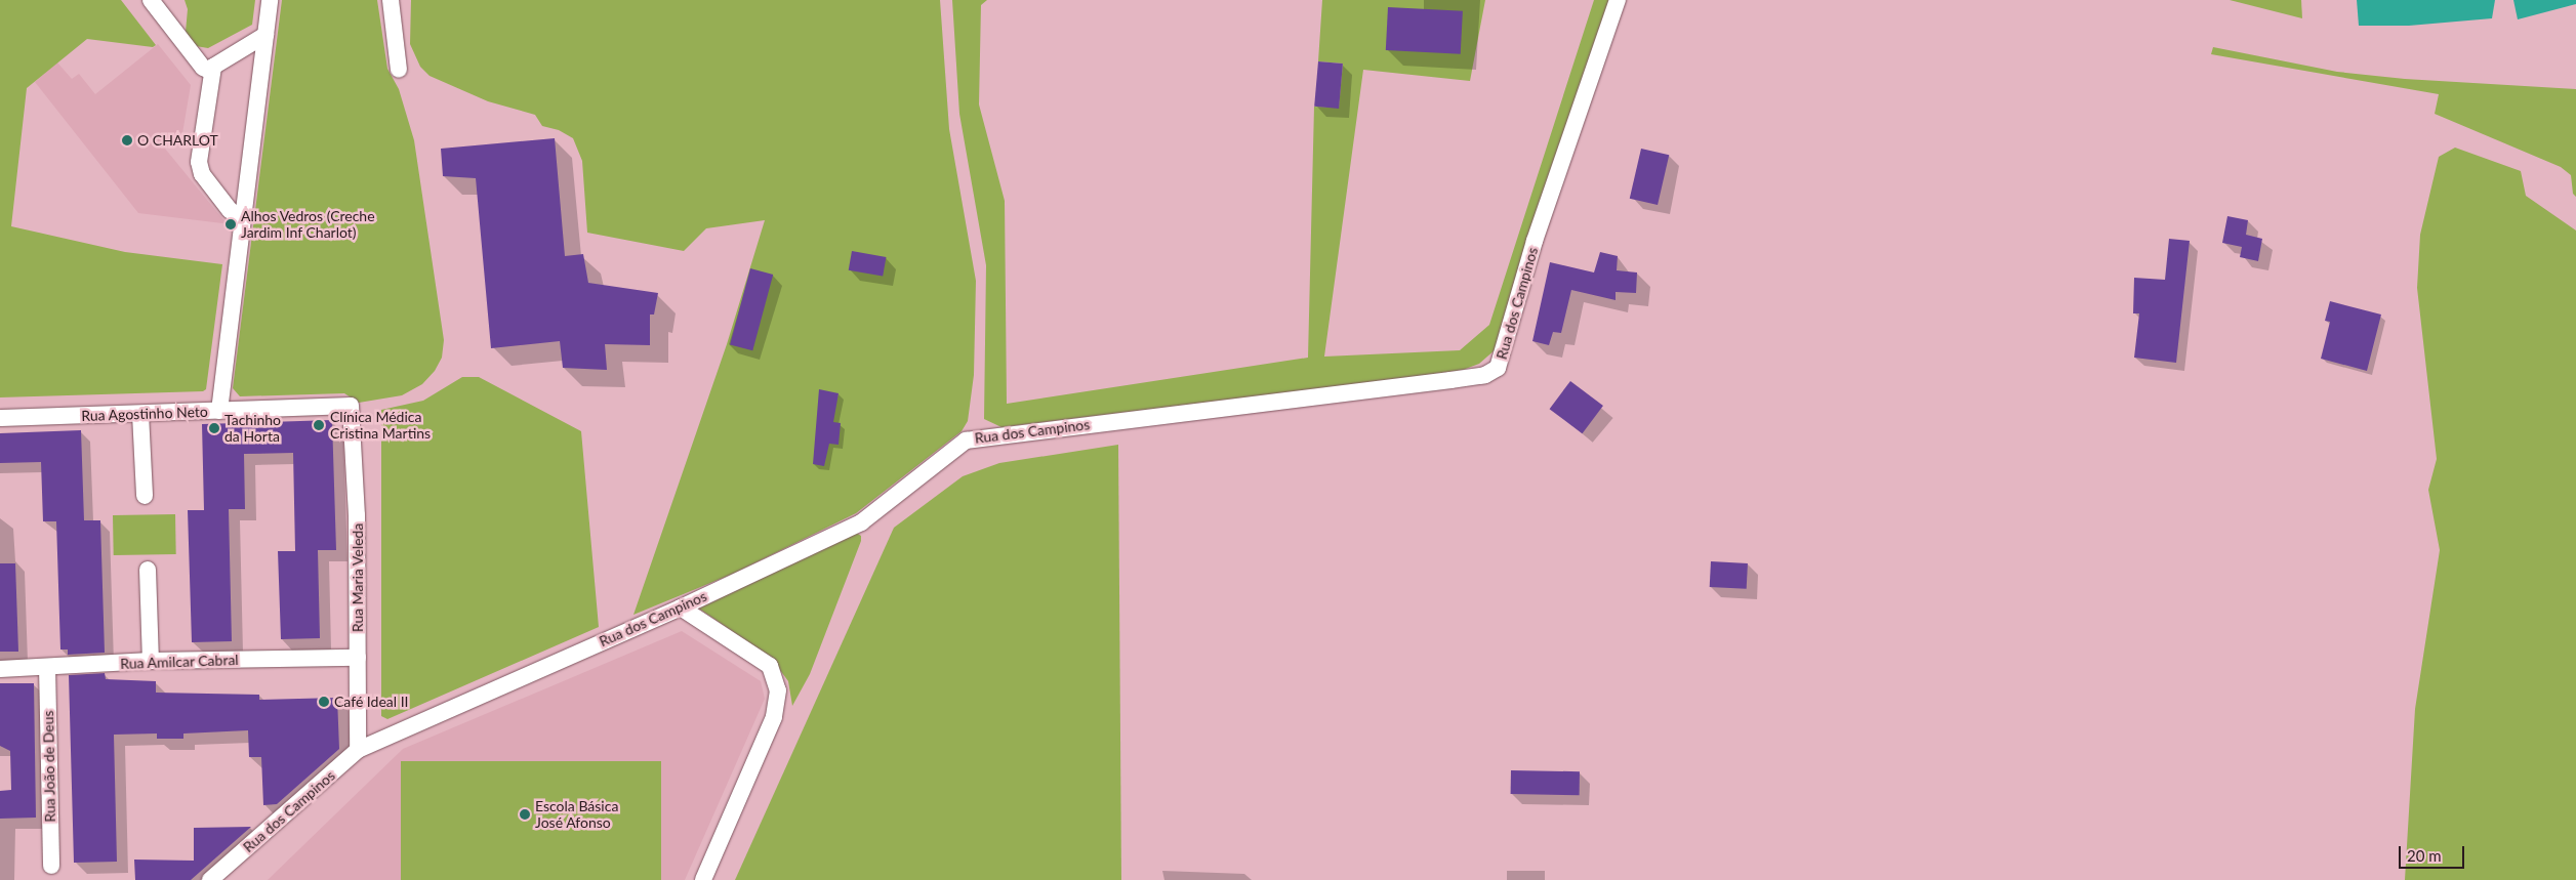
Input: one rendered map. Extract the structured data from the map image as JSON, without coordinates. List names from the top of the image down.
{
  "streets": {
    "street": [
      "Rua dos Campinos",
      "Rua Agostinho Neto",
      "Rua Maria Veleda",
      "Rua Amilcar Cabral",
      "Rua João de Deus"
    ]
  },
  "crossings": [
    ["Rua dos Campinos", "Rua Maria Veleda"],
    ["Rua Agostinho Neto", "Rua Maria Veleda"],
    ["Rua Maria Veleda", "Rua Amilcar Cabral"],
    ["Rua Amilcar Cabral", "Rua João de Deus"]
  ],
  "places": [
    "O CHARLOT",
    "Alhos Vedros (Creche Jardim Inf Charlot)",
    "Clínica Médica Cristina Martins",
    "Tachinho da Horta",
    "Café Ideal II",
    "Escola Básica José Afonso"
  ],
  "scale_bar": "20 m"
}
